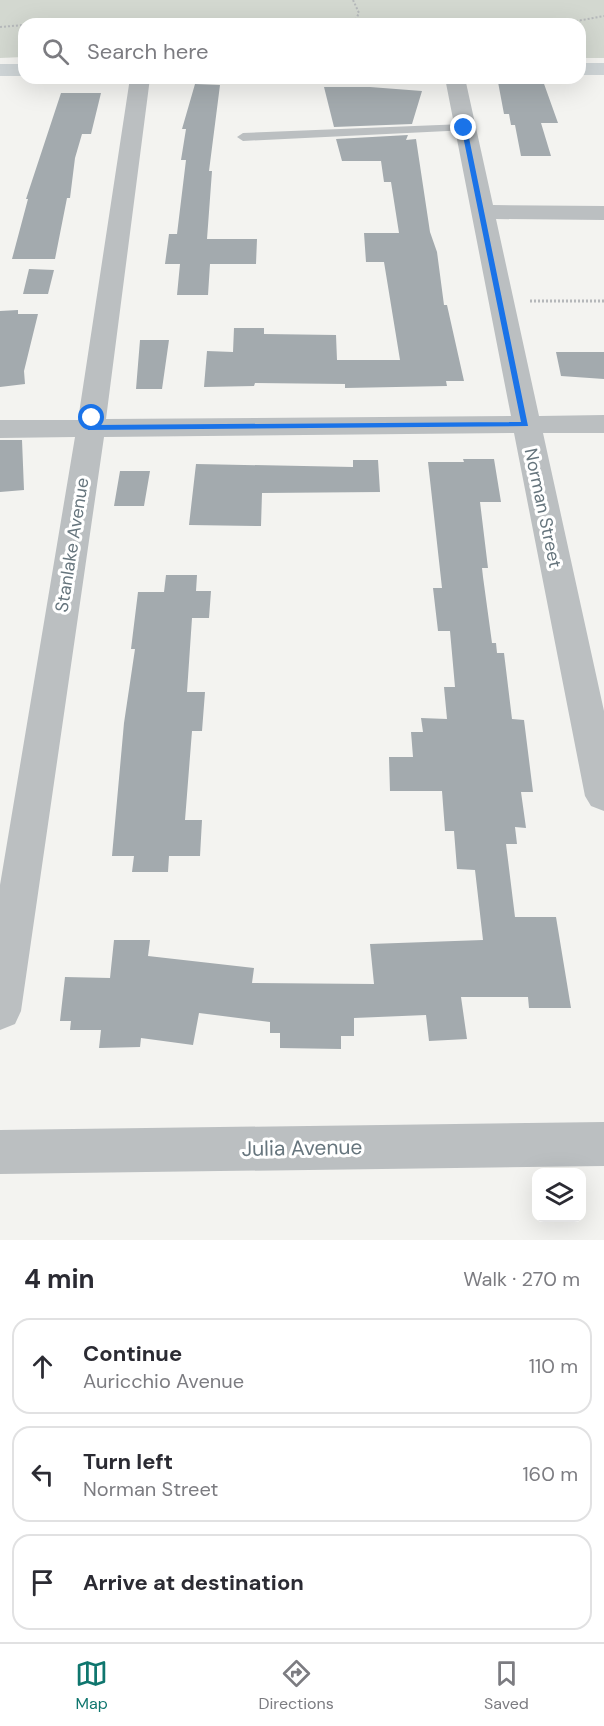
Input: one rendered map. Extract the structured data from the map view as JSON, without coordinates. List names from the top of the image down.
{
  "streets": {
    "street": ["Norman Street", "Stanlake Avenue", "Julia Avenue"]
  },
  "page": {
    "search": "Search here",
    "heading": ["4 min", "Walk · 270 m"],
    "list": [
      ["Continue", "Auricchio Avenue", "110 m"],
      ["Turn left", "Norman Street", "160 m"],
      "Arrive at destination"
    ],
    "nav": ["Map", "Directions", "Saved"]
  }
}
